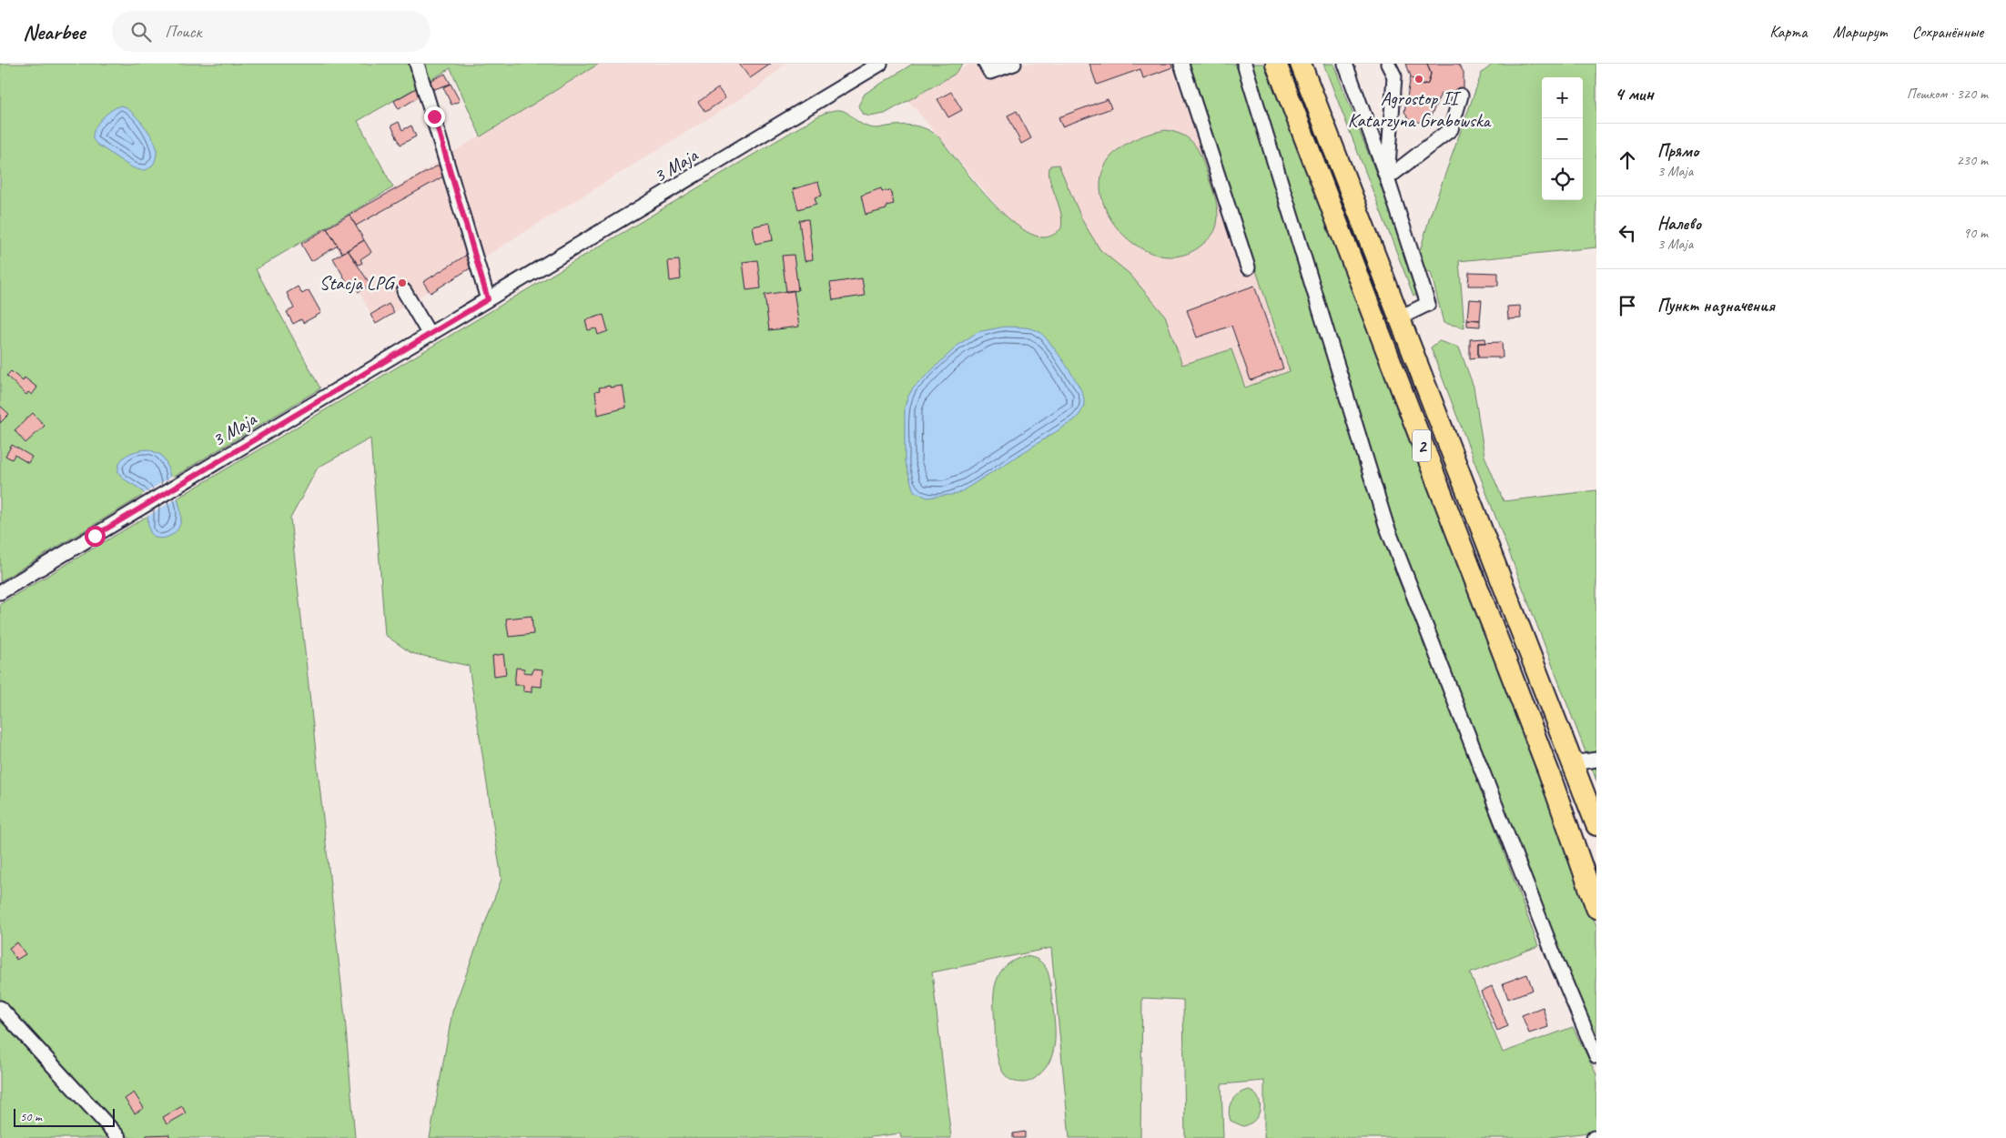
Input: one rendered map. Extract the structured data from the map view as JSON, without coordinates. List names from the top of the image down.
{
  "streets": {
    "highway": ["2"],
    "street": ["3 Maja"]
  },
  "places": ["Agrostop II Katarzyna Grabowska", "Stacja LPG"],
  "scale_bar": "50 m",
  "page": {
    "header": "Nearbee",
    "search": "Поиск",
    "nav": ["Карта", "Маршрут", "Сохранённые"],
    "heading": ["4 мин", "Пешком · 320 m"],
    "map_buttons": ["+", "−"],
    "list": [
      ["Прямо", "3 Maja", "230 m"],
      ["Налево", "3 Maja", "90 m"],
      "Пункт назначения"
    ],
    "scale": "50 m"
  }
}
